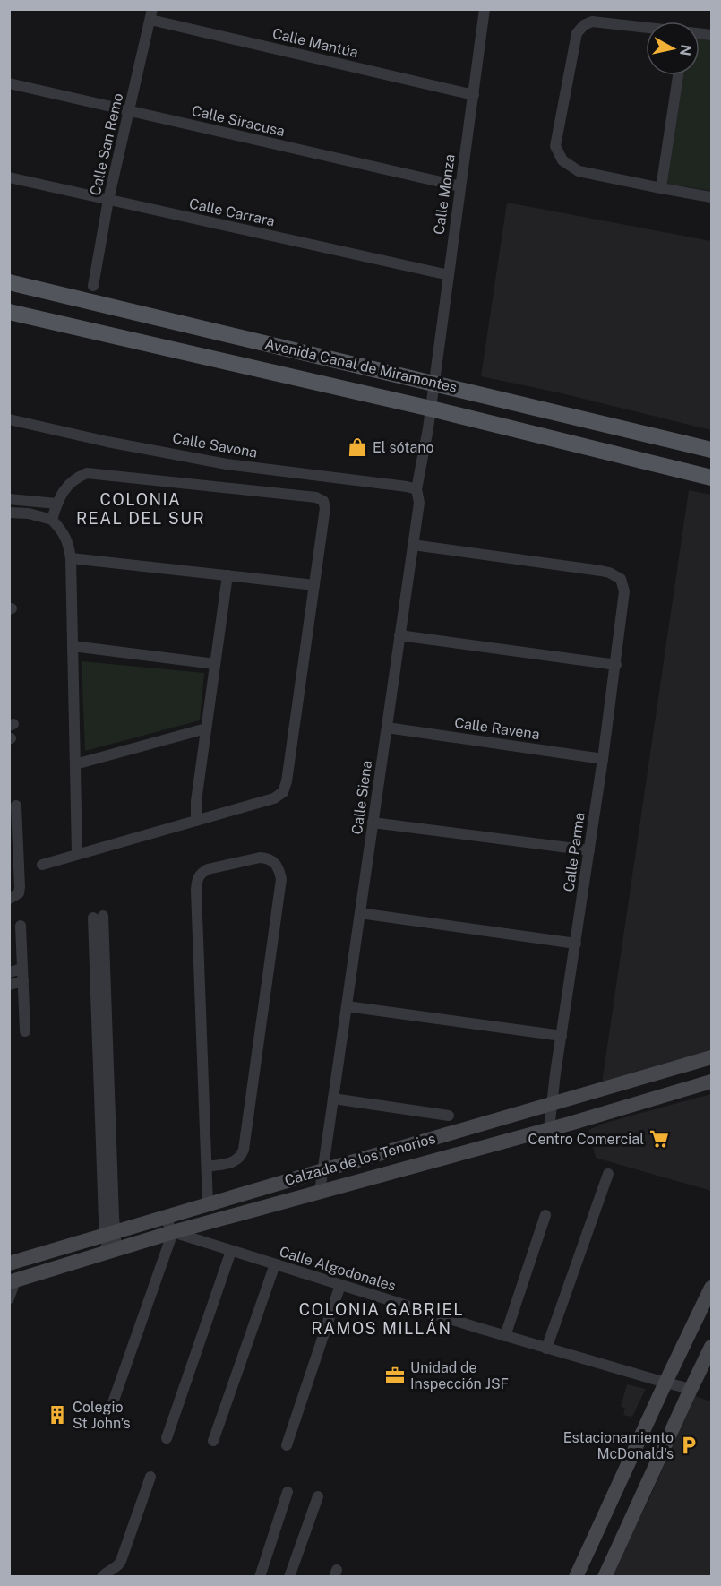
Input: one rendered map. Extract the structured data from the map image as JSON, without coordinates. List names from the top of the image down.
{
  "streets": {
    "main road": ["Avenida Canal de Miramontes"],
    "street": [
      "Calle Mantúa",
      "Calle Siracusa",
      "Calle San Remo",
      "Calle Monza",
      "Calle Carrara",
      "Calle Savona",
      "Calle Ravena",
      "Calle Siena",
      "Calle Parma",
      "Calzada de los Tenorios",
      "Calle Algodonales"
    ]
  },
  "crossings": [
    ["Calle Mantúa", "Calle San Remo"],
    ["Calle Mantúa", "Calle Monza"],
    ["Calle Siracusa", "Calle San Remo"],
    ["Calle Siracusa", "Calle Monza"],
    ["Calle San Remo", "Calle Carrara"],
    ["Calle Monza", "Calle Carrara"],
    ["Calle Monza", "Avenida Canal de Miramontes"],
    ["Calle Monza", "Calle Siena"],
    ["Avenida Canal de Miramontes", "Calle Siena"],
    ["Calle Savona", "Calle Siena"],
    ["Calle Ravena", "Calle Siena"],
    ["Calle Ravena", "Calle Parma"],
    ["Calle Siena", "Calle Parma"],
    ["Calle Siena", "Calzada de los Tenorios"],
    ["Calle Parma", "Calzada de los Tenorios"],
    ["Calzada de los Tenorios", "Calle Algodonales"]
  ],
  "districts": ["COLONIA REAL DEL SUR", "COLONIA GABRIEL RAMOS MILLÁN"],
  "places": {
    "shop": ["El sótano"],
    "supermarket": ["Centro Comercial"],
    "office": ["Unidad de Inspección JSF"],
    "building": ["Colegio St John’s"],
    "parking": ["Estacionamiento McDonald's"]
  },
  "north": "right"
}
